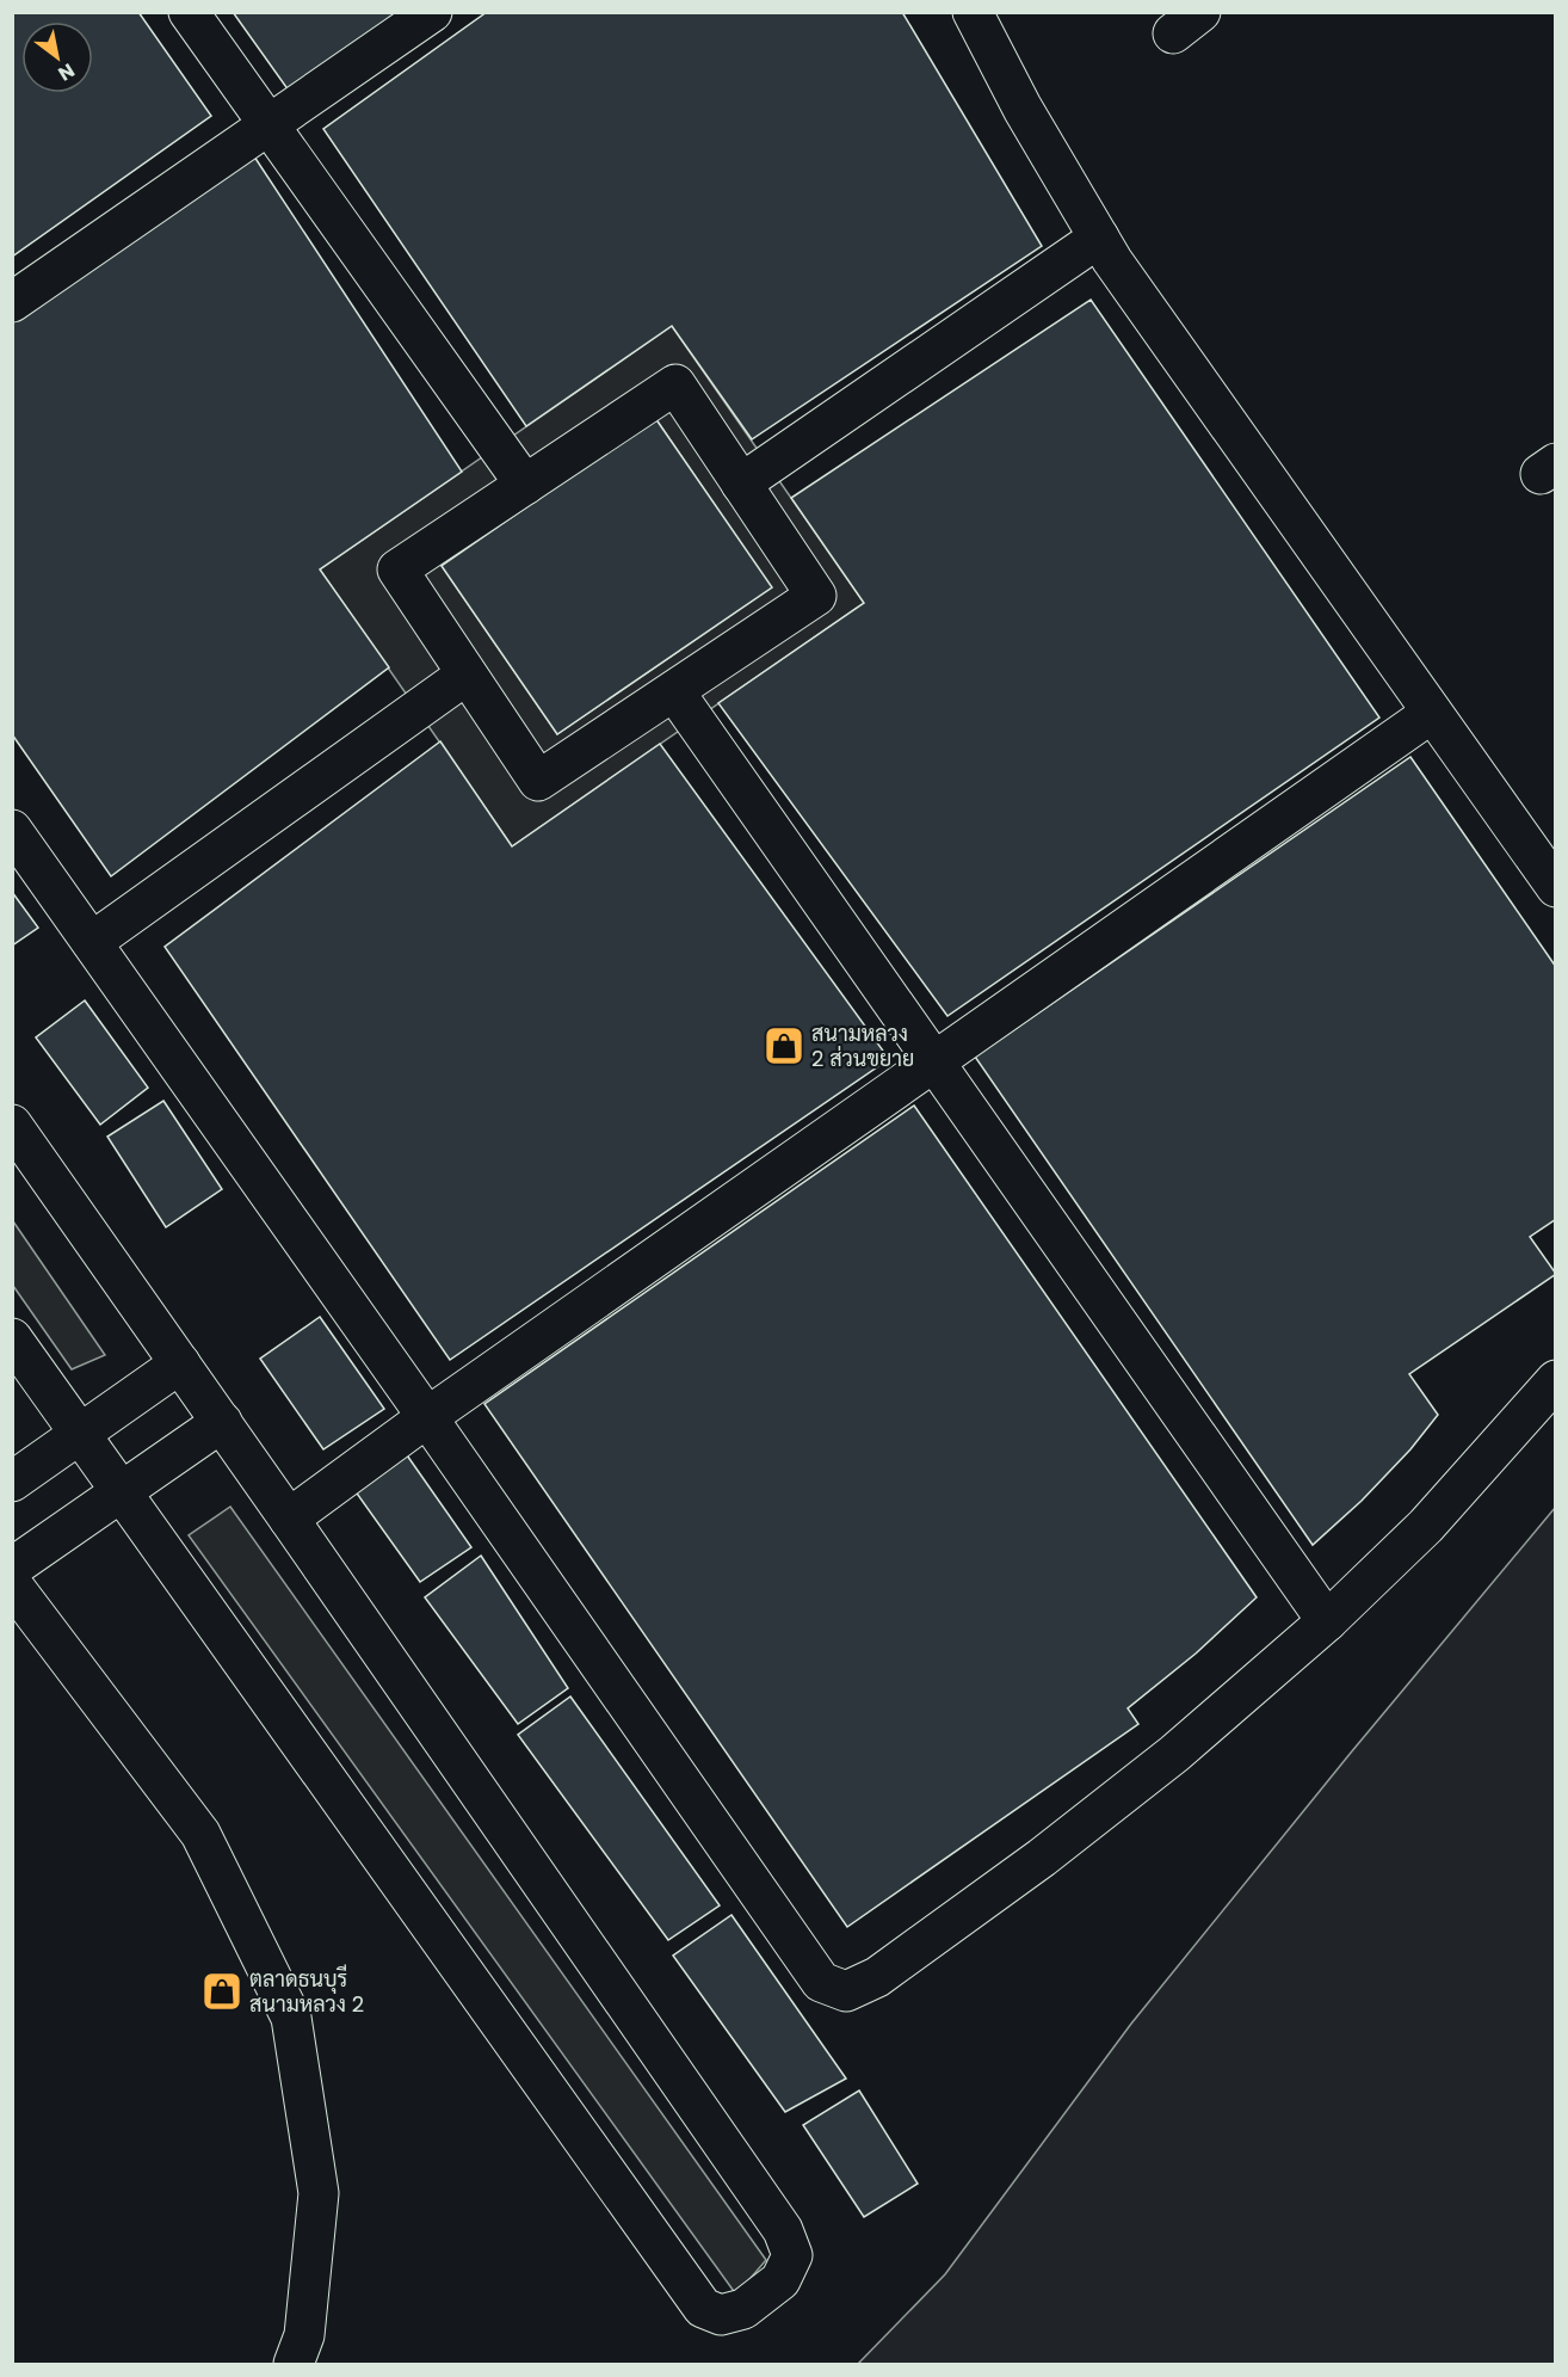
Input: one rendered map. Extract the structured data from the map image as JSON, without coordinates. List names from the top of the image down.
{
  "places": {
    "shop": ["สนามหลวง 2 ส่วนขยาย", "ตลาดธนบุรี สนามหลวง 2"]
  },
  "north": "bottom right"
}
